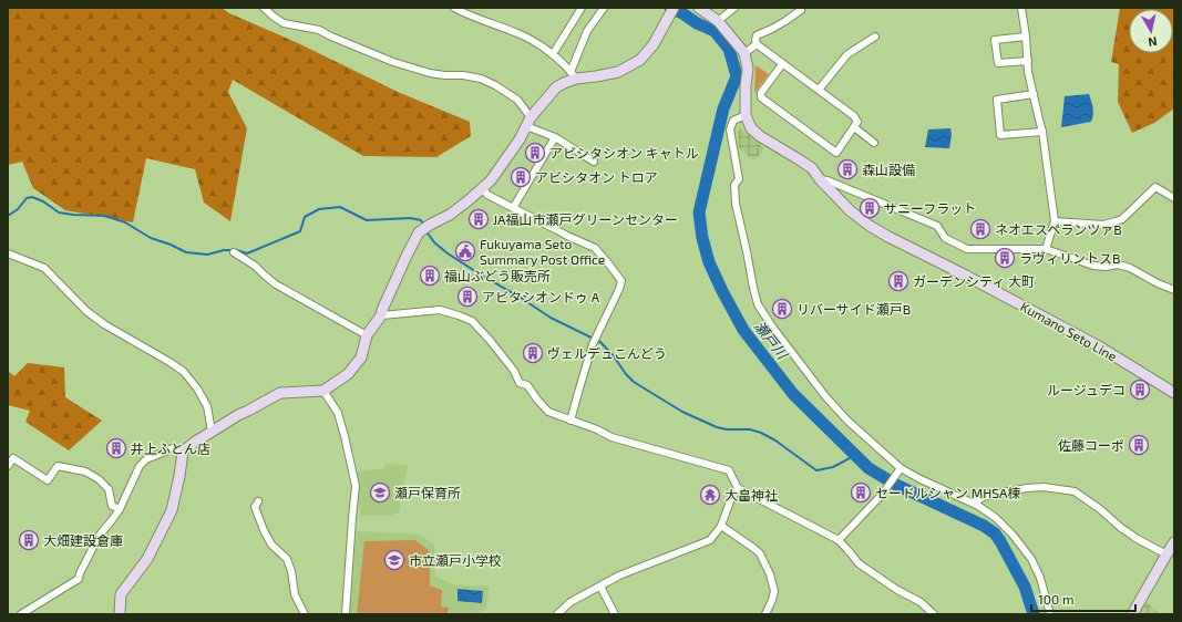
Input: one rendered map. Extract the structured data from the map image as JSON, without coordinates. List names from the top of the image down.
{
  "streets": {
    "street": ["Kumano Seto Line"]
  },
  "water": ["瀬戸川"],
  "places": {
    "building": [
      "アビシタシオン キャトル",
      "森山設備",
      "アビシタオン トロア",
      "サニーフラット",
      "JA福山市瀬戸グリーンセンター",
      "ネオエスペランツァB",
      "ラヴィリントスB",
      "福山ぶどう販売所",
      "ガーデンシティ 大町",
      "アビタシオンドゥ A",
      "リバーサイド瀬戸B",
      "ヴェルデュこんどう",
      "ルージュデコ",
      "佐藤コーポ",
      "井上ふとん店",
      "セードルシャン MHSA棟",
      "大畑建設倉庫"
    ],
    "public building": ["Fukuyama Seto Summary Post Office"],
    "school or university": ["瀬戸保育所", "市立瀬戸小学校"],
    "temple": ["大畠神社"]
  },
  "scale_bar": "100 m",
  "north": "bottom"
}
